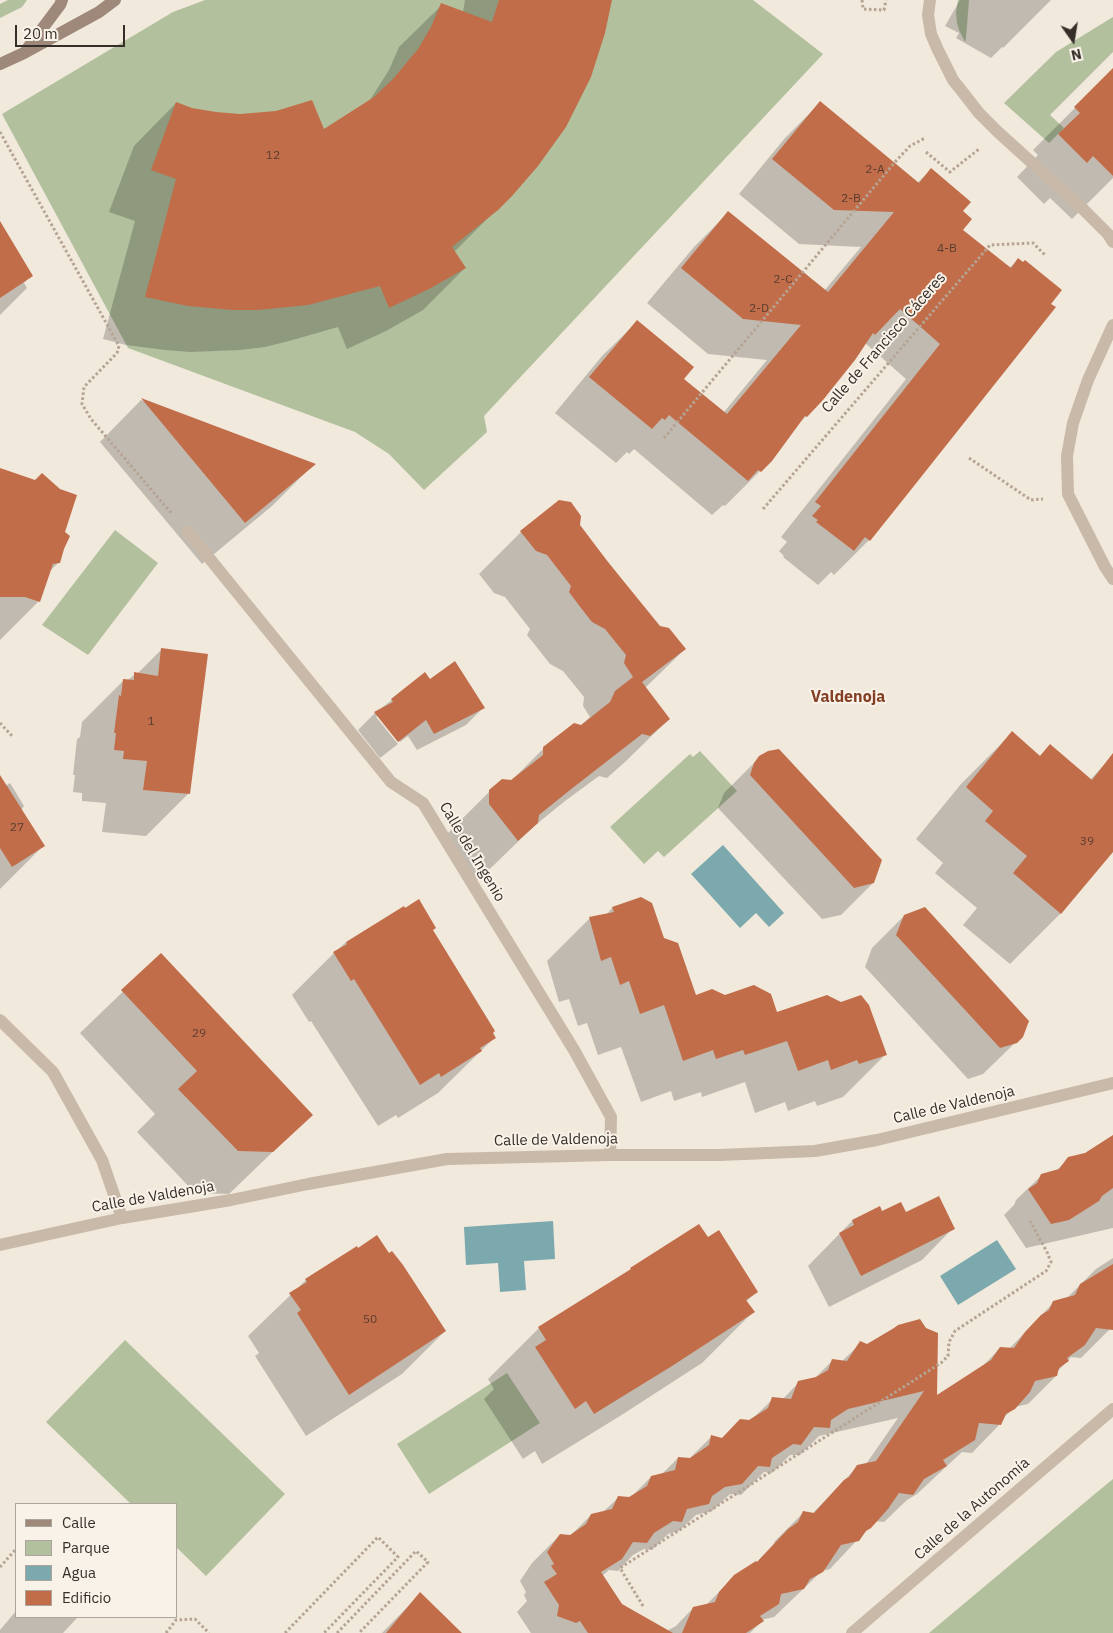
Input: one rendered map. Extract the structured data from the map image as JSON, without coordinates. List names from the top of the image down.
{
  "streets": {
    "street": ["Calle del Ingenio", "Calle de Valdenoja", "Calle de la Autonomía"],
    "path": ["Calle de Francisco Cáceres"]
  },
  "crossings": [
    ["Calle del Ingenio", "Calle de Valdenoja"]
  ],
  "districts": ["Valdenoja"],
  "house_numbers": [
    "12",
    "2-A",
    "2-B",
    "4-B",
    "2-C",
    "2-D",
    "1",
    "27",
    "39",
    "29",
    "50"
  ],
  "legend": [
    "Calle",
    "Parque",
    "Agua",
    "Edificio"
  ],
  "scale_bar": "20 m",
  "north": "bottom"
}
